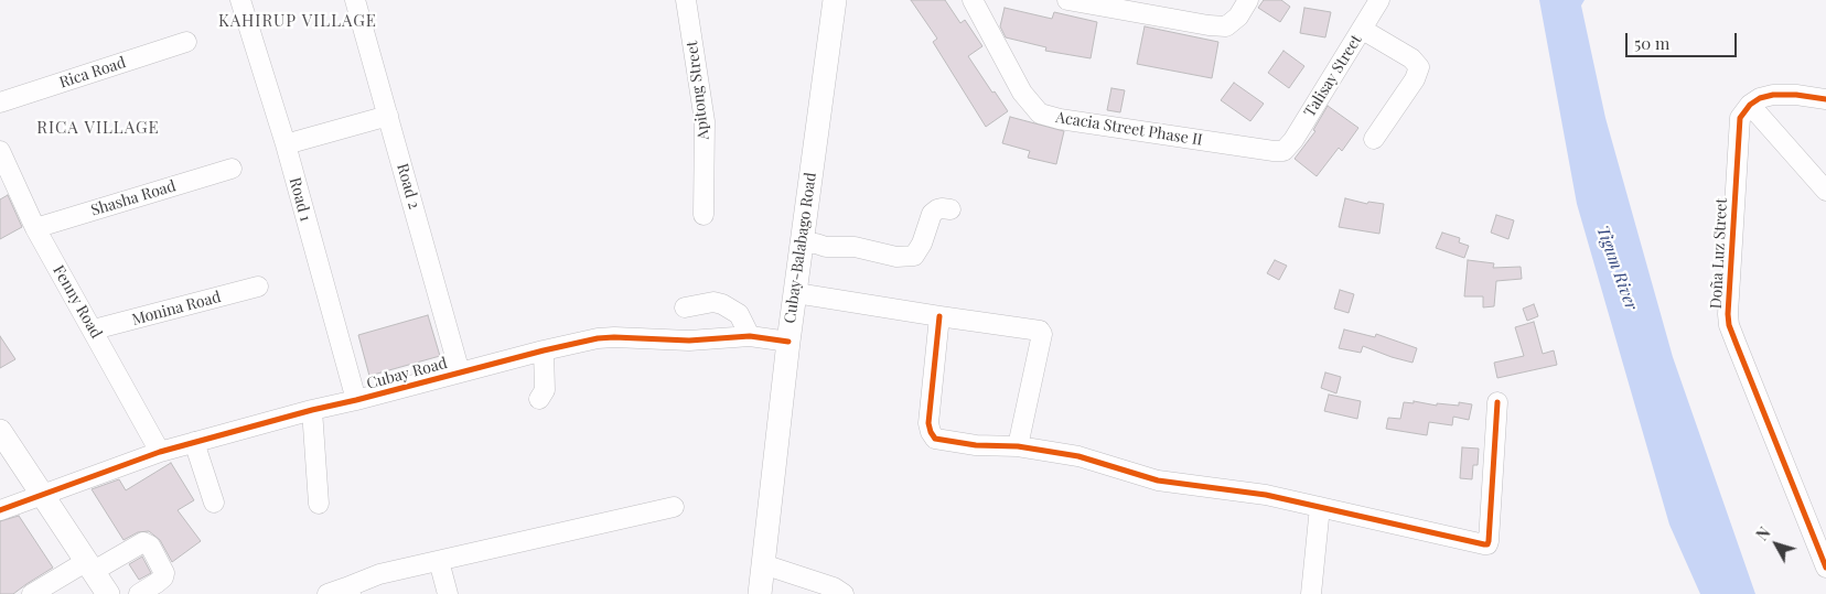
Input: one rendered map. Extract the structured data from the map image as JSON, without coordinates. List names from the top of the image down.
{
  "streets": {
    "main road": ["Cubay-Balabago Road"],
    "street": [
      "Rica Road",
      "Talisay Street",
      "Apitong Street",
      "Acacia Street Phase II",
      "Road 2",
      "Shasha Road",
      "Road 1",
      "Doña Luz Street",
      "Fenny Road",
      "Monina Road",
      "Cubay Road"
    ]
  },
  "crossings": [
    ["Talisay Street", "Acacia Street Phase II"],
    ["Road 2", "Cubay Road"],
    ["Shasha Road", "Fenny Road"],
    ["Road 1", "Cubay Road"],
    ["Cubay-Balabago Road", "Cubay Road"],
    ["Fenny Road", "Monina Road"],
    ["Fenny Road", "Cubay Road"]
  ],
  "districts": ["KAHIRUP VILLAGE", "RICA VILLAGE"],
  "water": ["Tigum River"],
  "scale_bar": "50 m",
  "north": "top left"
}
